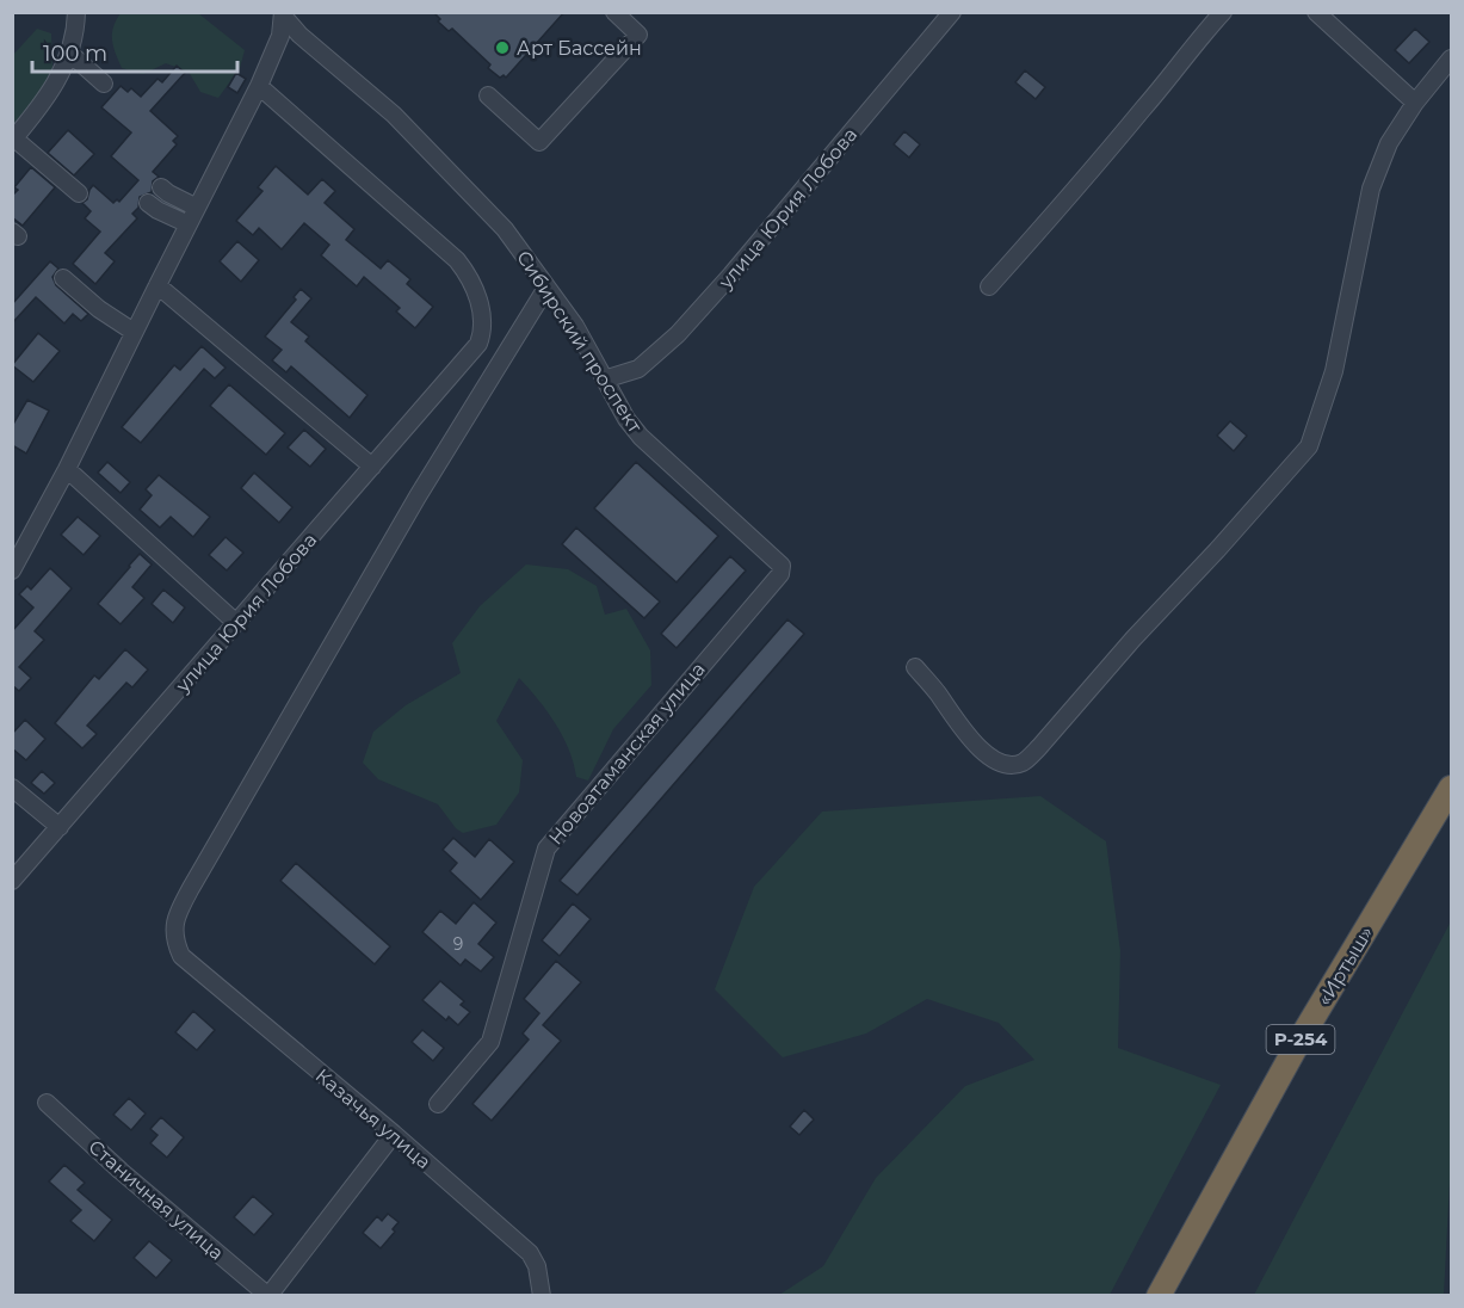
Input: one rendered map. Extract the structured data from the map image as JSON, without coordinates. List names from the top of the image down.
{
  "streets": {
    "highway": ["«Иртыш»", "Р-254"],
    "street": [
      "улица Юрия Лобова",
      "Сибирский проспект",
      "Новоатаманская улица",
      "Казачья улица",
      "Станичная улица"
    ]
  },
  "crossings": [
    ["улица Юрия Лобова", "Сибирский проспект"],
    ["Сибирский проспект", "Новоатаманская улица"],
    ["Сибирский проспект", "Казачья улица"]
  ],
  "places": ["Арт Бассейн"],
  "house_numbers": ["9"],
  "scale_bar": "100 m"
}
